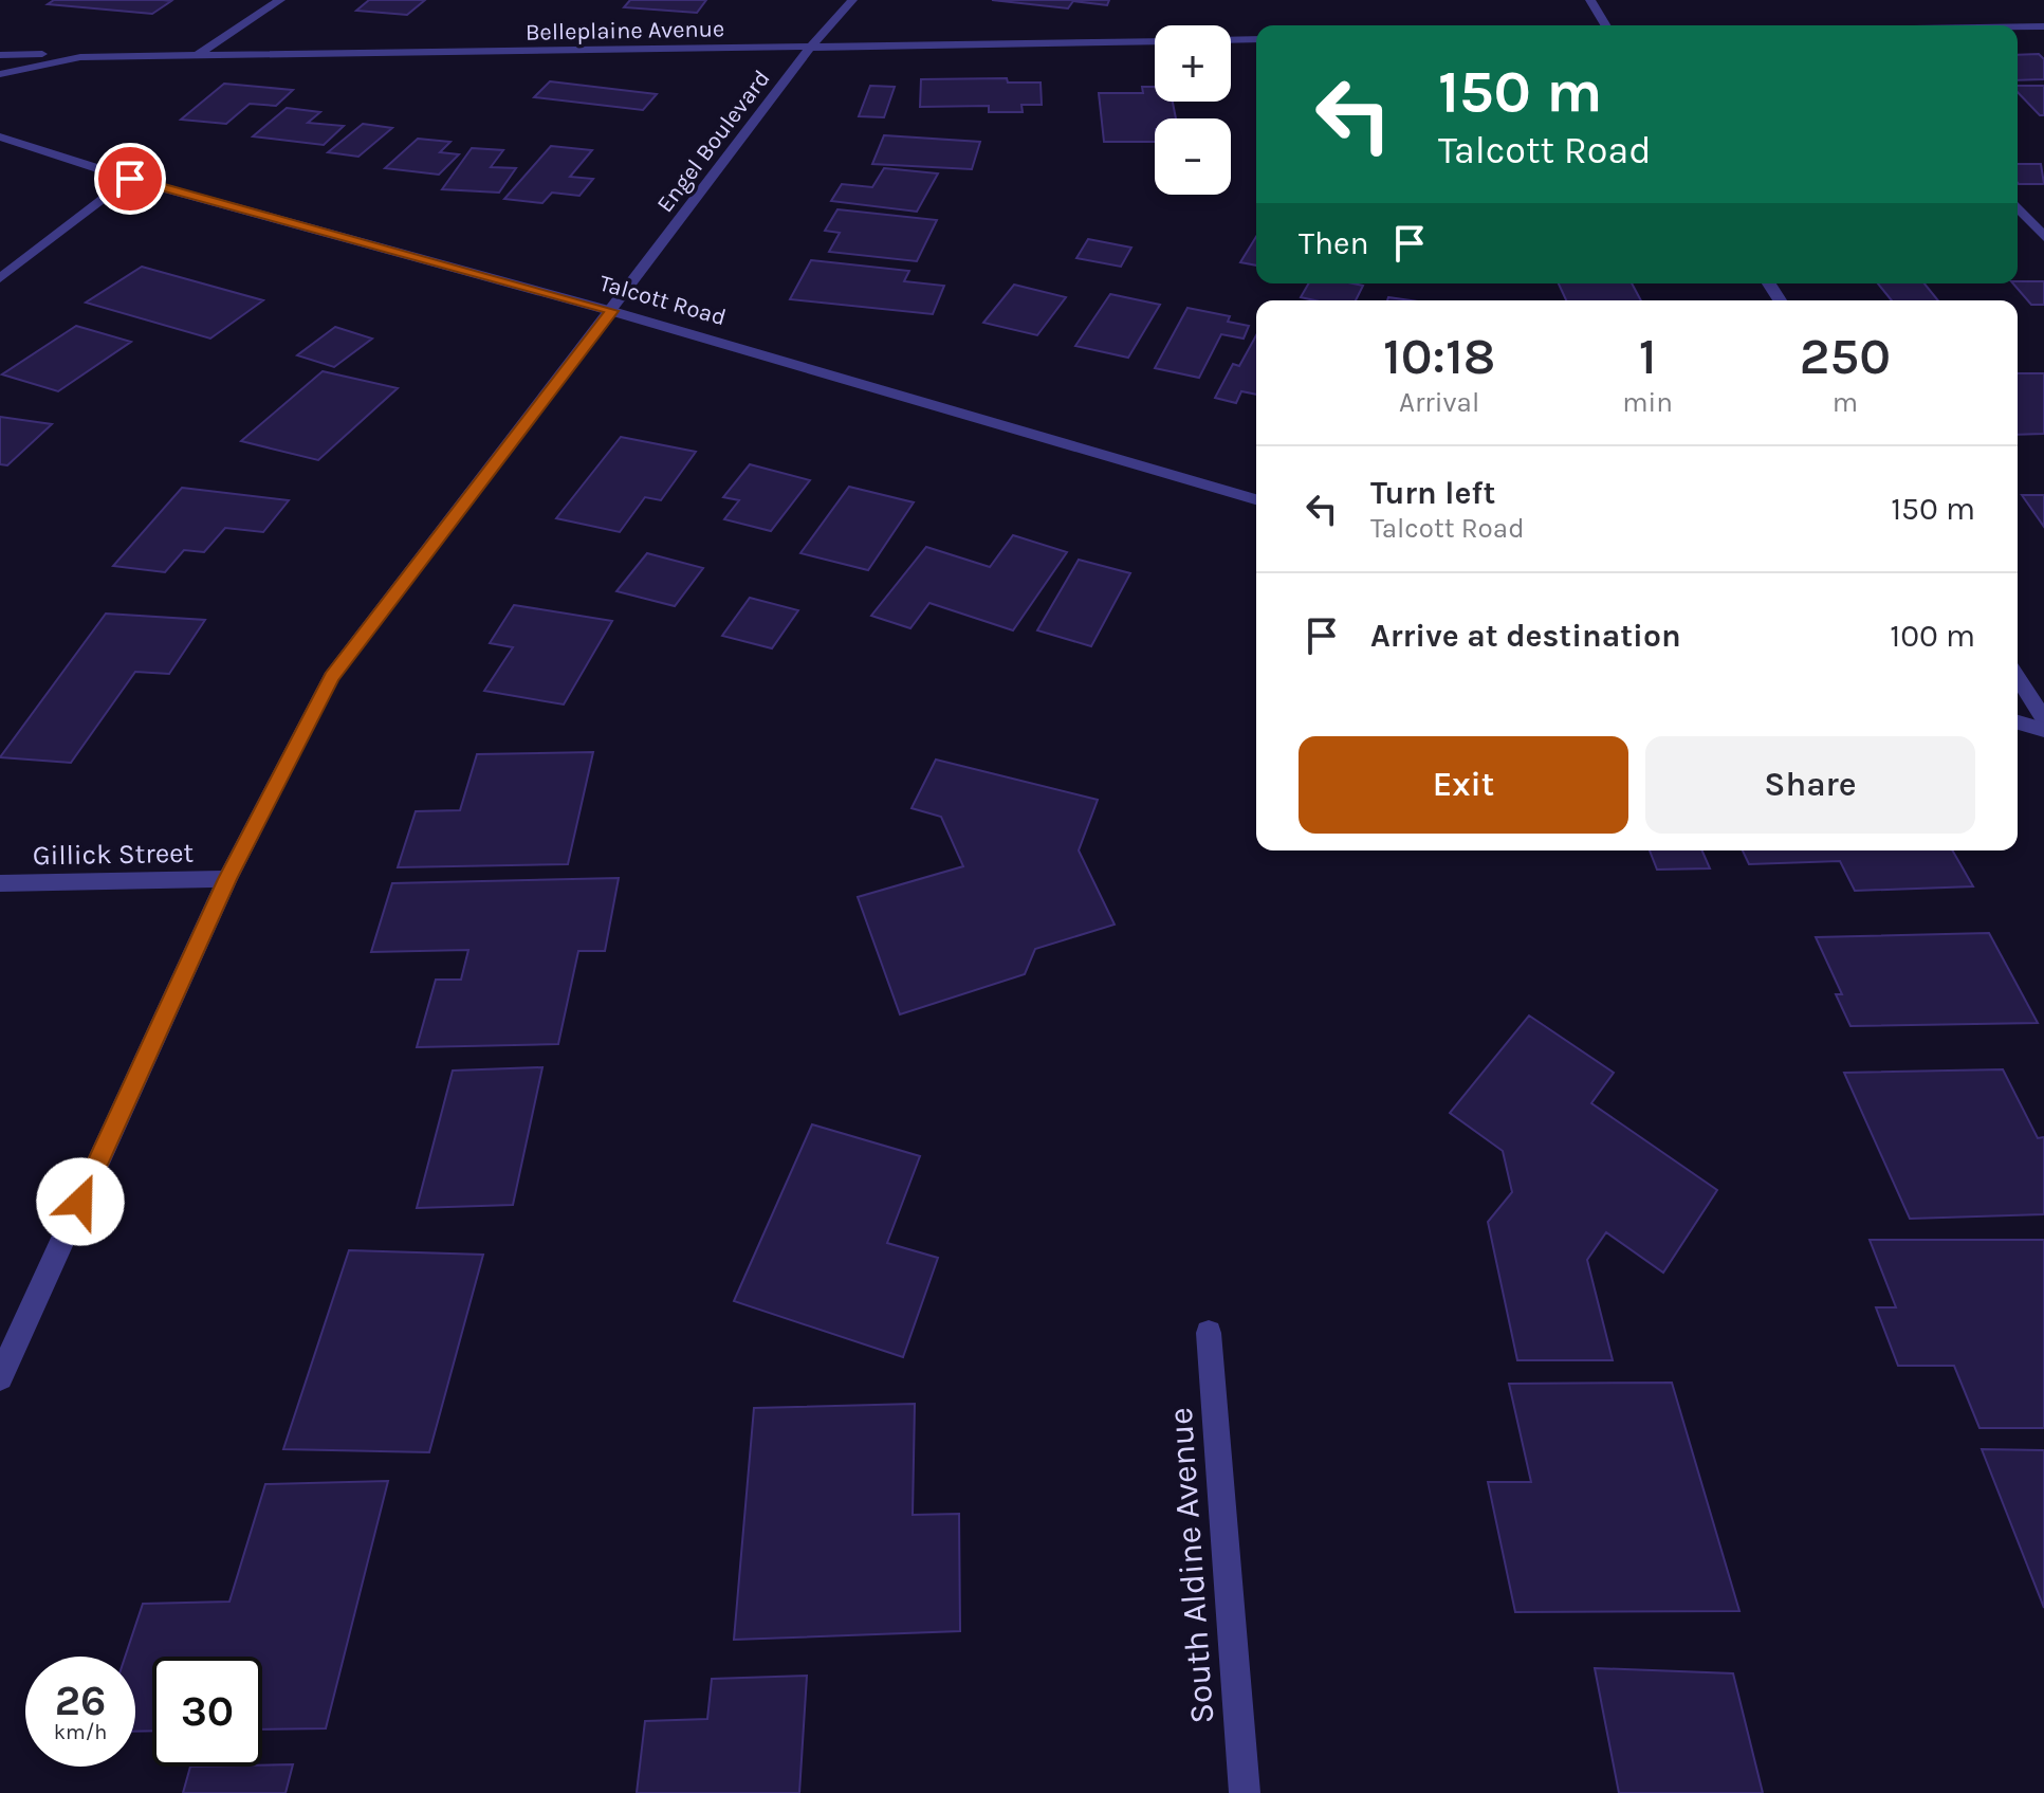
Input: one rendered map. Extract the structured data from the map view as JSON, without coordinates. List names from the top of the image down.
{
  "streets": {
    "street": [
      "Belleplaine Avenue",
      "Engel Boulevard",
      "Talcott Road",
      "Gillick Street",
      "South Aldine Avenue"
    ]
  },
  "crossings": [
    ["Belleplaine Avenue", "Engel Boulevard"],
    ["Engel Boulevard", "Talcott Road"],
    ["Engel Boulevard", "Gillick Street"]
  ],
  "page": {
    "map_buttons": ["+", "−"],
    "turn": ["150 m", "Talcott Road"],
    "then": "Then",
    "eta": [
      "10:18",
      "Arrival",
      "1",
      "min",
      "250",
      "m"
    ],
    "list": [
      {
        "name": "Turn left",
        "note": "Talcott Road",
        "value": "150 m"
      },
      {
        "name": "Arrive at destination",
        "value": "100 m"
      }
    ],
    "buttons": ["Exit", "Share"],
    "speed": "26 km/h",
    "limit": "30"
  }
}
